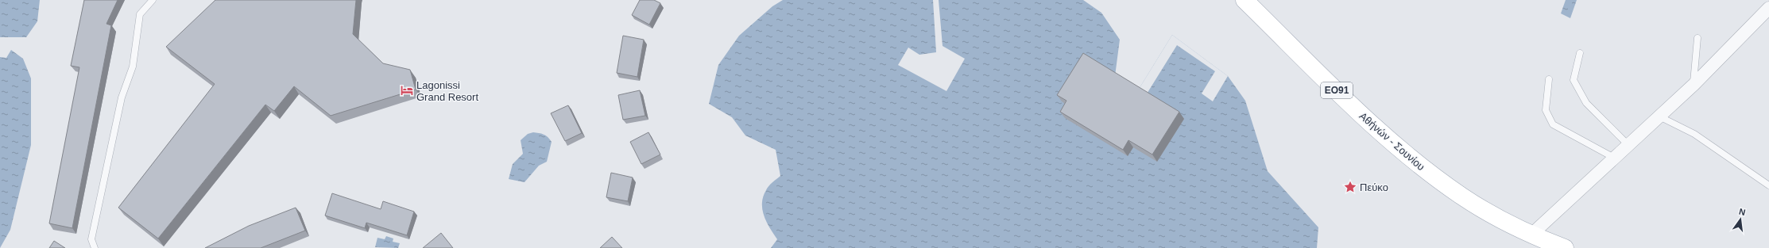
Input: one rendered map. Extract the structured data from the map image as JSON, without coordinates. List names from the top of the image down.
{
  "streets": {
    "main road": ["ΕΟ91", "Αθήνών - Σουνίου"]
  },
  "places": {
    "hotel": ["Lagonissi Grand Resort"],
    "place": ["Πεύκο"]
  },
  "north": "top"
}
